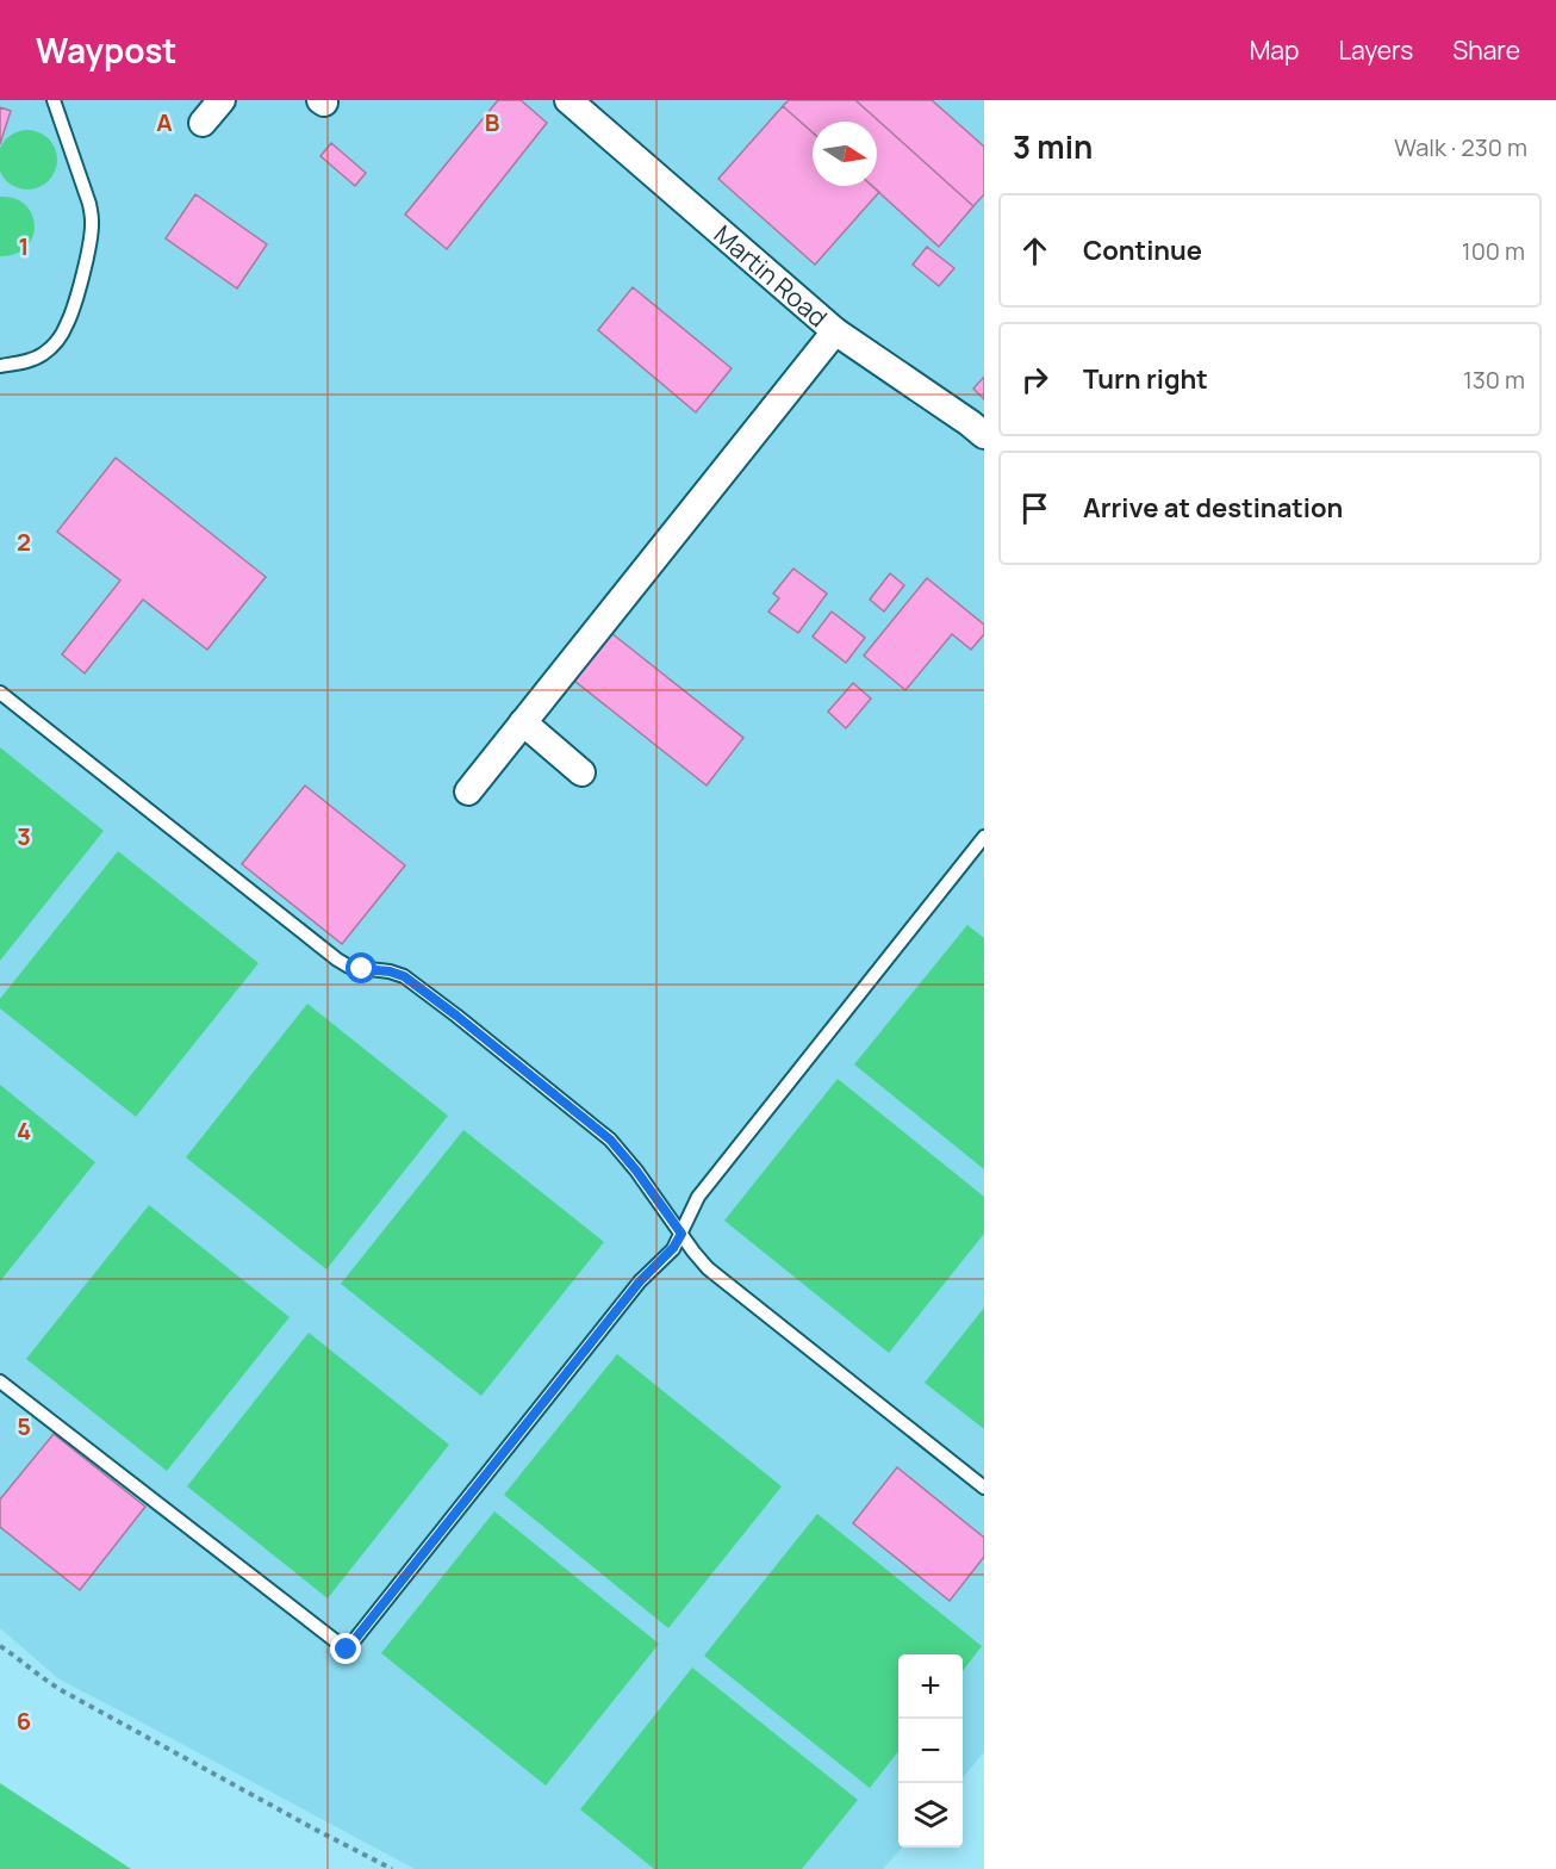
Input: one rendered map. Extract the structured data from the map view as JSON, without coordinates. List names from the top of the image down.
{
  "streets": {
    "street": ["Martin Road"]
  },
  "north": "right",
  "page": {
    "header": "Waypost",
    "nav": ["Map", "Layers", "Share"],
    "heading": ["3 min", "Walk · 230 m"],
    "list": [
      ["Continue", "100 m"],
      ["Turn right", "130 m"],
      "Arrive at destination"
    ],
    "map_buttons": ["+", "−"]
  },
  "grid": {
    "columns": ["A", "B"],
    "rows": [
      "1",
      "2",
      "3",
      "4",
      "5",
      "6"
    ]
  }
}
